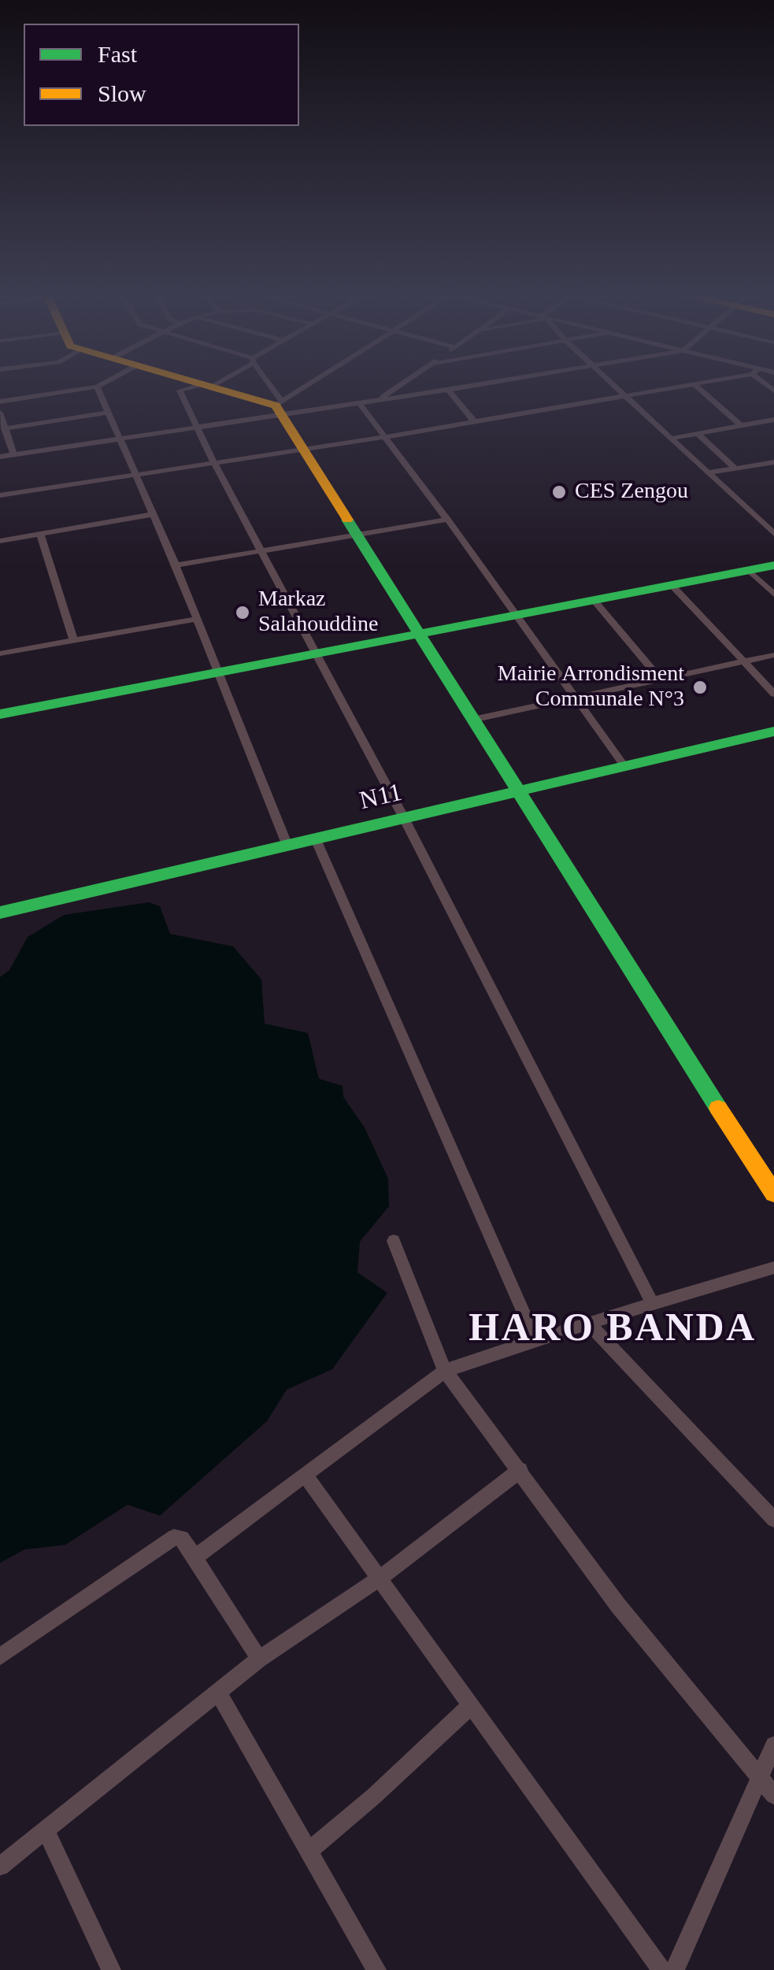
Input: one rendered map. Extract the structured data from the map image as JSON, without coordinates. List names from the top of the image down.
{
  "streets": {
    "street": ["N11"]
  },
  "districts": ["HARO BANDA"],
  "places": ["CES Zengou", "Markaz Salahouddine", "Mairie Arrondisment Communale N°3"],
  "legend": ["Fast", "Slow"]
}
